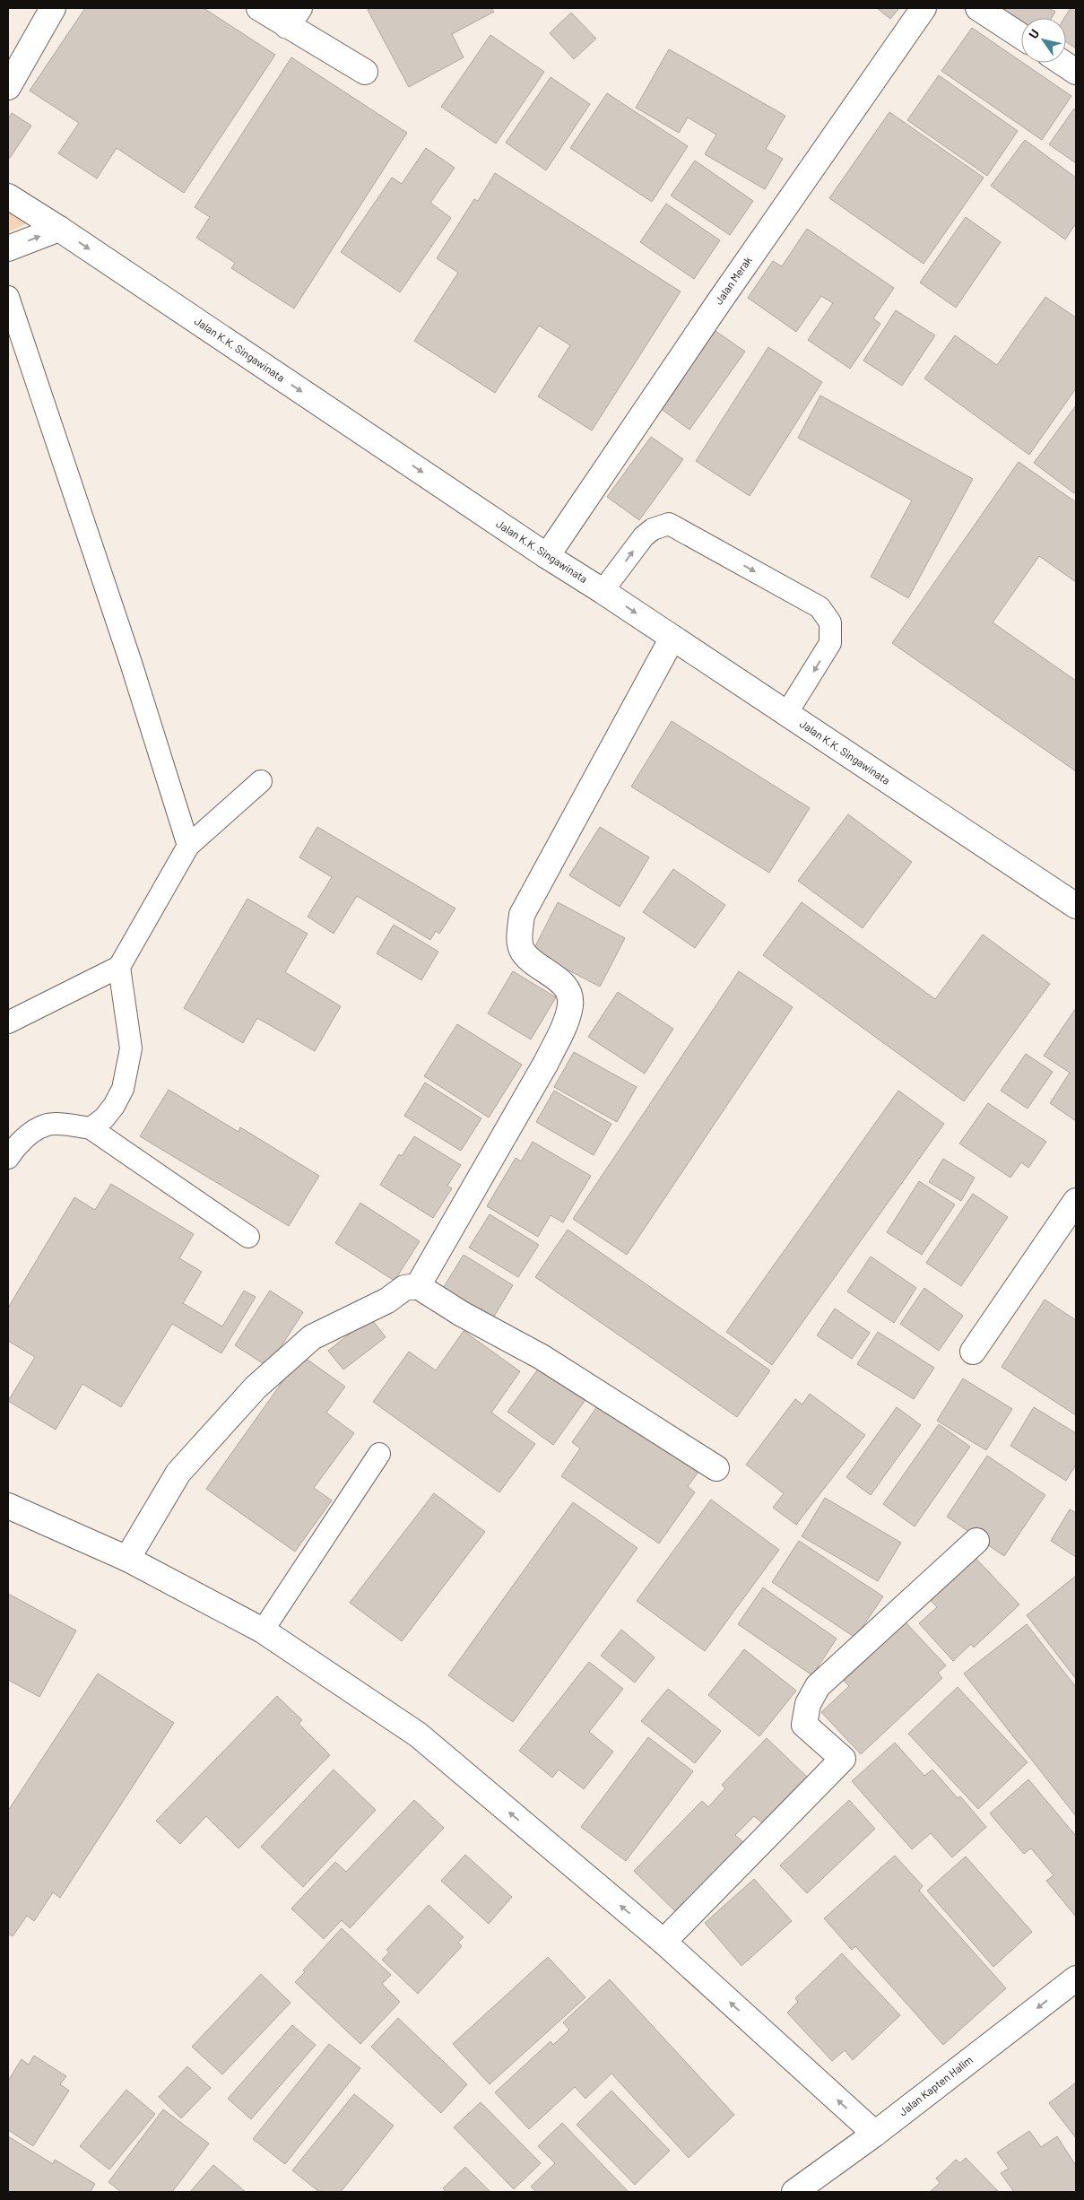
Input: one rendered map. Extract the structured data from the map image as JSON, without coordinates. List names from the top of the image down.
{
  "streets": {
    "street": ["Jalan Merak", "Jalan K.K. Singawinata", "Jalan Kapten Halim"]
  },
  "crossings": [
    ["Jalan Merak", "Jalan K.K. Singawinata"]
  ],
  "one_way": ["Jalan K.K. Singawinata", "Jalan Kapten Halim"],
  "north": "top left"
}
